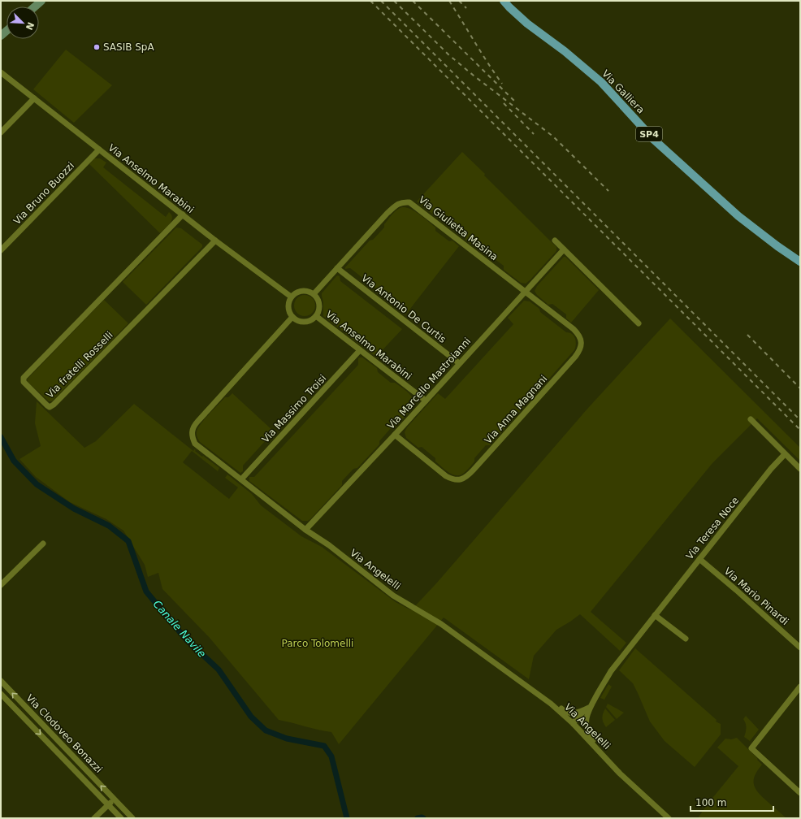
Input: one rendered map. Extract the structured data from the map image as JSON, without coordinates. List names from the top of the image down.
{
  "streets": {
    "main road": ["Via Galliera", "SP4"],
    "street": [
      "Via Anselmo Marabini",
      "Via Bruno Buozzi",
      "Via Giulietta Masina",
      "Via Antonio De Curtis",
      "Via fratelli Rosselli",
      "Via Marcello Mastroianni",
      "Via Massimo Troisi",
      "Via Anna Magnani",
      "Via Teresa Noce",
      "Via Angelelli",
      "Via Mario Pinardi",
      "Via Clodoveo Bonazzi"
    ]
  },
  "crossings": [
    ["Via Anselmo Marabini", "Via Bruno Buozzi"],
    ["Via Anselmo Marabini", "Via Giulietta Masina"],
    ["Via Anselmo Marabini", "Via fratelli Rosselli"],
    ["Via Anselmo Marabini", "Via Marcello Mastroianni"],
    ["Via Anselmo Marabini", "Via Massimo Troisi"],
    ["Via Anselmo Marabini", "Via Angelelli"],
    ["Via Giulietta Masina", "Via Antonio De Curtis"],
    ["Via Giulietta Masina", "Via Marcello Mastroianni"],
    ["Via Giulietta Masina", "Via Anna Magnani"],
    ["Via Giulietta Masina", "Via Angelelli"],
    ["Via Antonio De Curtis", "Via Marcello Mastroianni"],
    ["Via Marcello Mastroianni", "Via Anna Magnani"],
    ["Via Marcello Mastroianni", "Via Angelelli"],
    ["Via Massimo Troisi", "Via Angelelli"],
    ["Via Teresa Noce", "Via Angelelli"],
    ["Via Teresa Noce", "Via Mario Pinardi"]
  ],
  "water": ["Canale Navile"],
  "parks": ["Parco Tolomelli"],
  "places": ["SASIB SpA"],
  "scale_bar": "100 m",
  "north": "bottom right"
}
